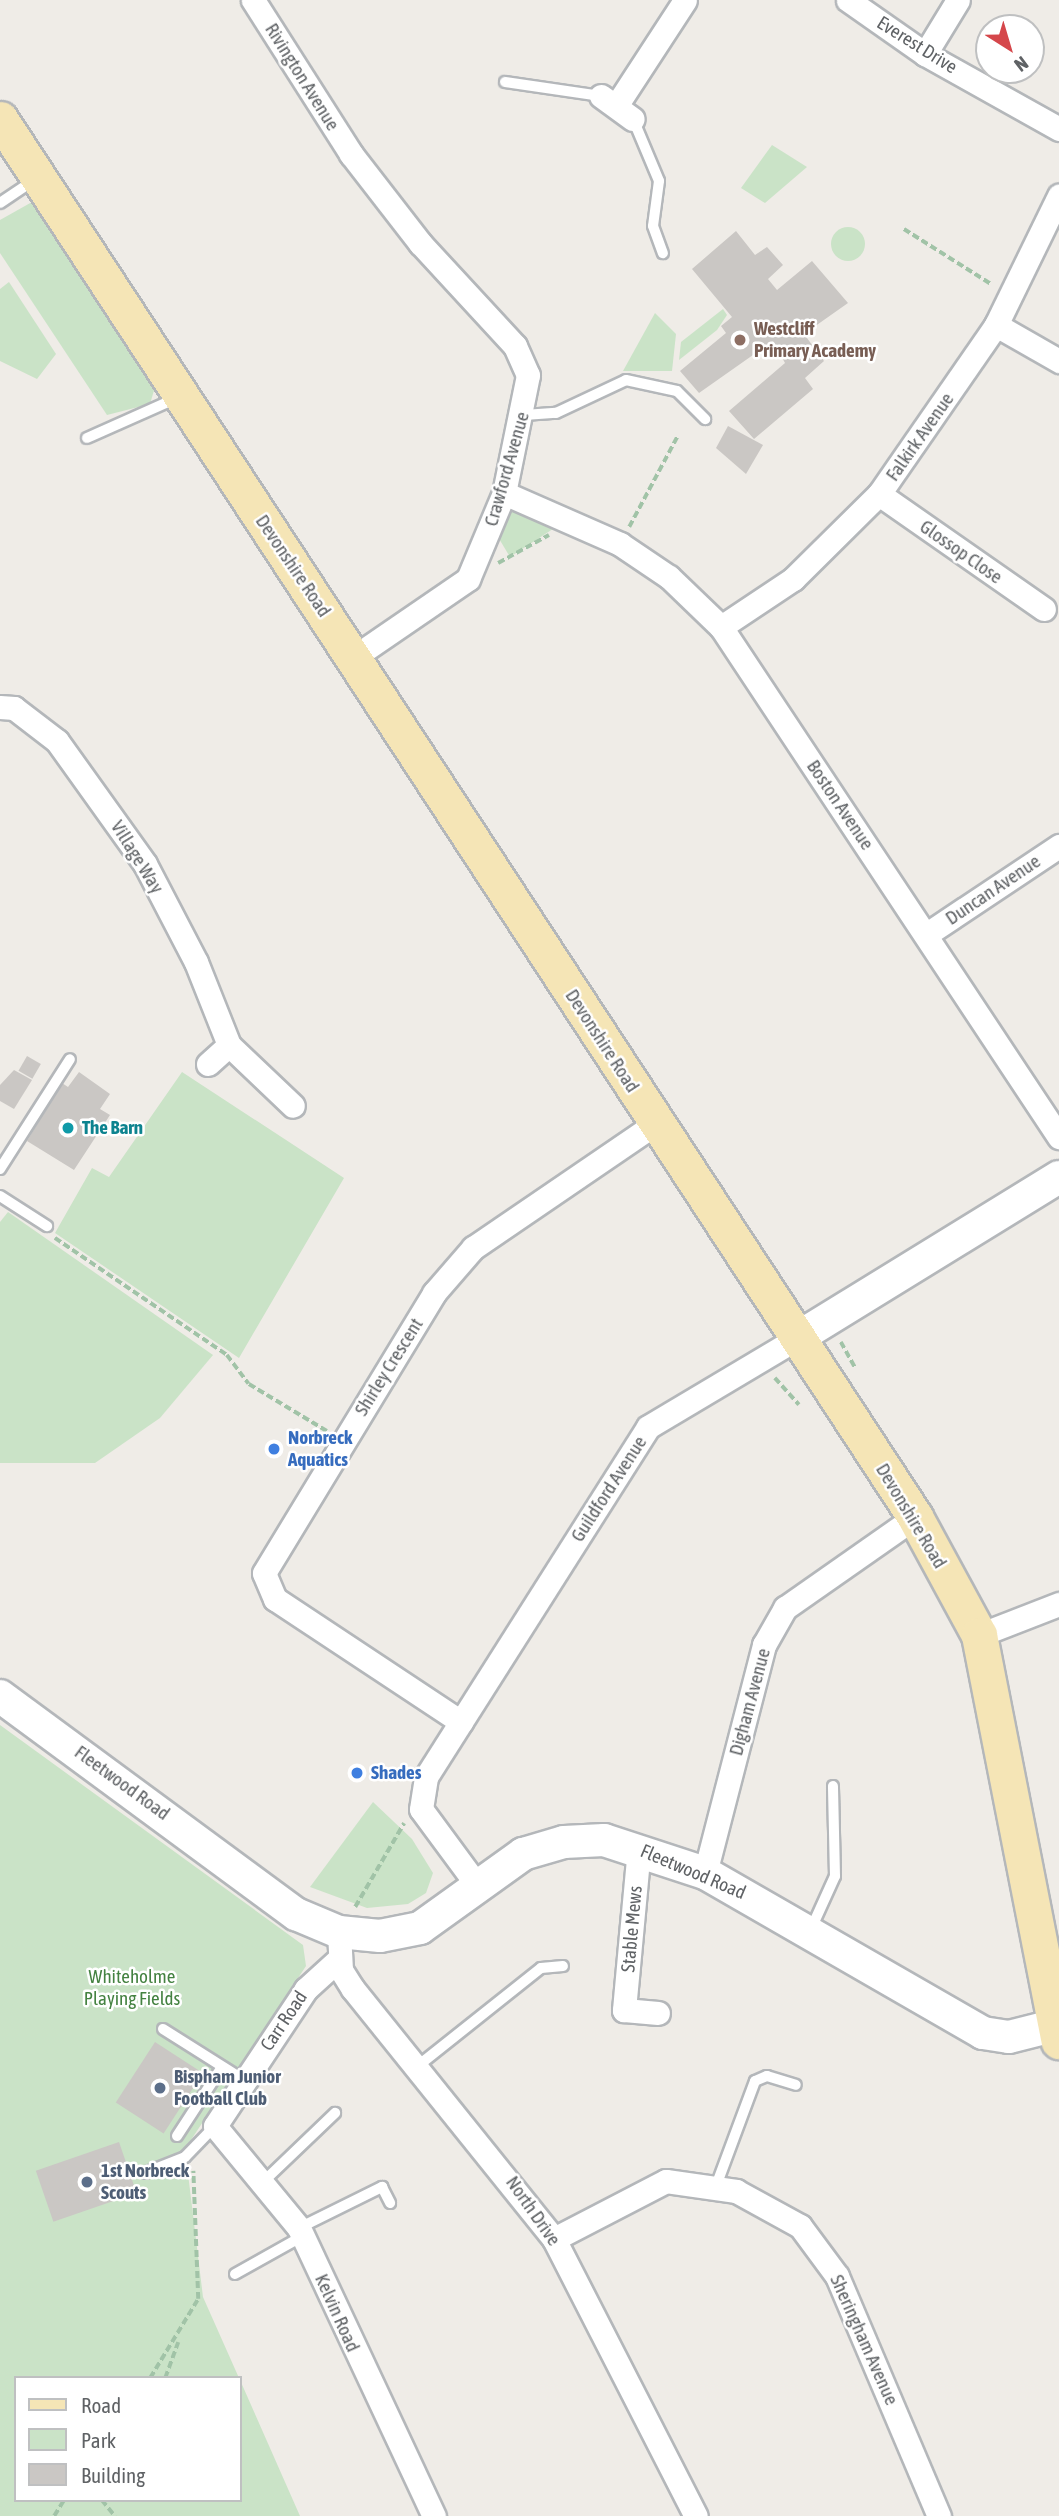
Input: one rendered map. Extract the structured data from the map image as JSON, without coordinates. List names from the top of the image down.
{
  "streets": {
    "main road": ["Devonshire Road"],
    "street": [
      "Everest Drive",
      "Rivington Avenue",
      "Falkirk Avenue",
      "Crawford Avenue",
      "Glossop Close",
      "Boston Avenue",
      "Village Way",
      "Duncan Avenue",
      "Shirley Crescent",
      "Guildford Avenue",
      "Digham Avenue",
      "Fleetwood Road",
      "Stable Mews",
      "Carr Road",
      "North Drive",
      "Kelvin Road",
      "Sheringham Avenue"
    ]
  },
  "crossings": [
    ["Rivington Avenue", "Crawford Avenue"],
    ["Falkirk Avenue", "Glossop Close"],
    ["Falkirk Avenue", "Boston Avenue"],
    ["Crawford Avenue", "Devonshire Road"],
    ["Crawford Avenue", "Boston Avenue"],
    ["Devonshire Road", "Shirley Crescent"],
    ["Devonshire Road", "Guildford Avenue"],
    ["Devonshire Road", "Digham Avenue"],
    ["Devonshire Road", "Fleetwood Road"],
    ["Boston Avenue", "Duncan Avenue"],
    ["Shirley Crescent", "Guildford Avenue"],
    ["Digham Avenue", "Fleetwood Road"],
    ["Fleetwood Road", "Stable Mews"],
    ["Fleetwood Road", "Carr Road"],
    ["Fleetwood Road", "North Drive"],
    ["Carr Road", "North Drive"],
    ["Carr Road", "Kelvin Road"],
    ["North Drive", "Sheringham Avenue"]
  ],
  "parks": ["Whiteholme Playing Fields"],
  "places": [
    "Westcliff Primary Academy",
    "The Barn",
    "Norbreck Aquatics",
    "Shades",
    "Bispham Junior Football Club",
    "1st Norbreck Scouts"
  ],
  "legend": ["Road", "Park", "Building"],
  "north": "bottom right"
}
